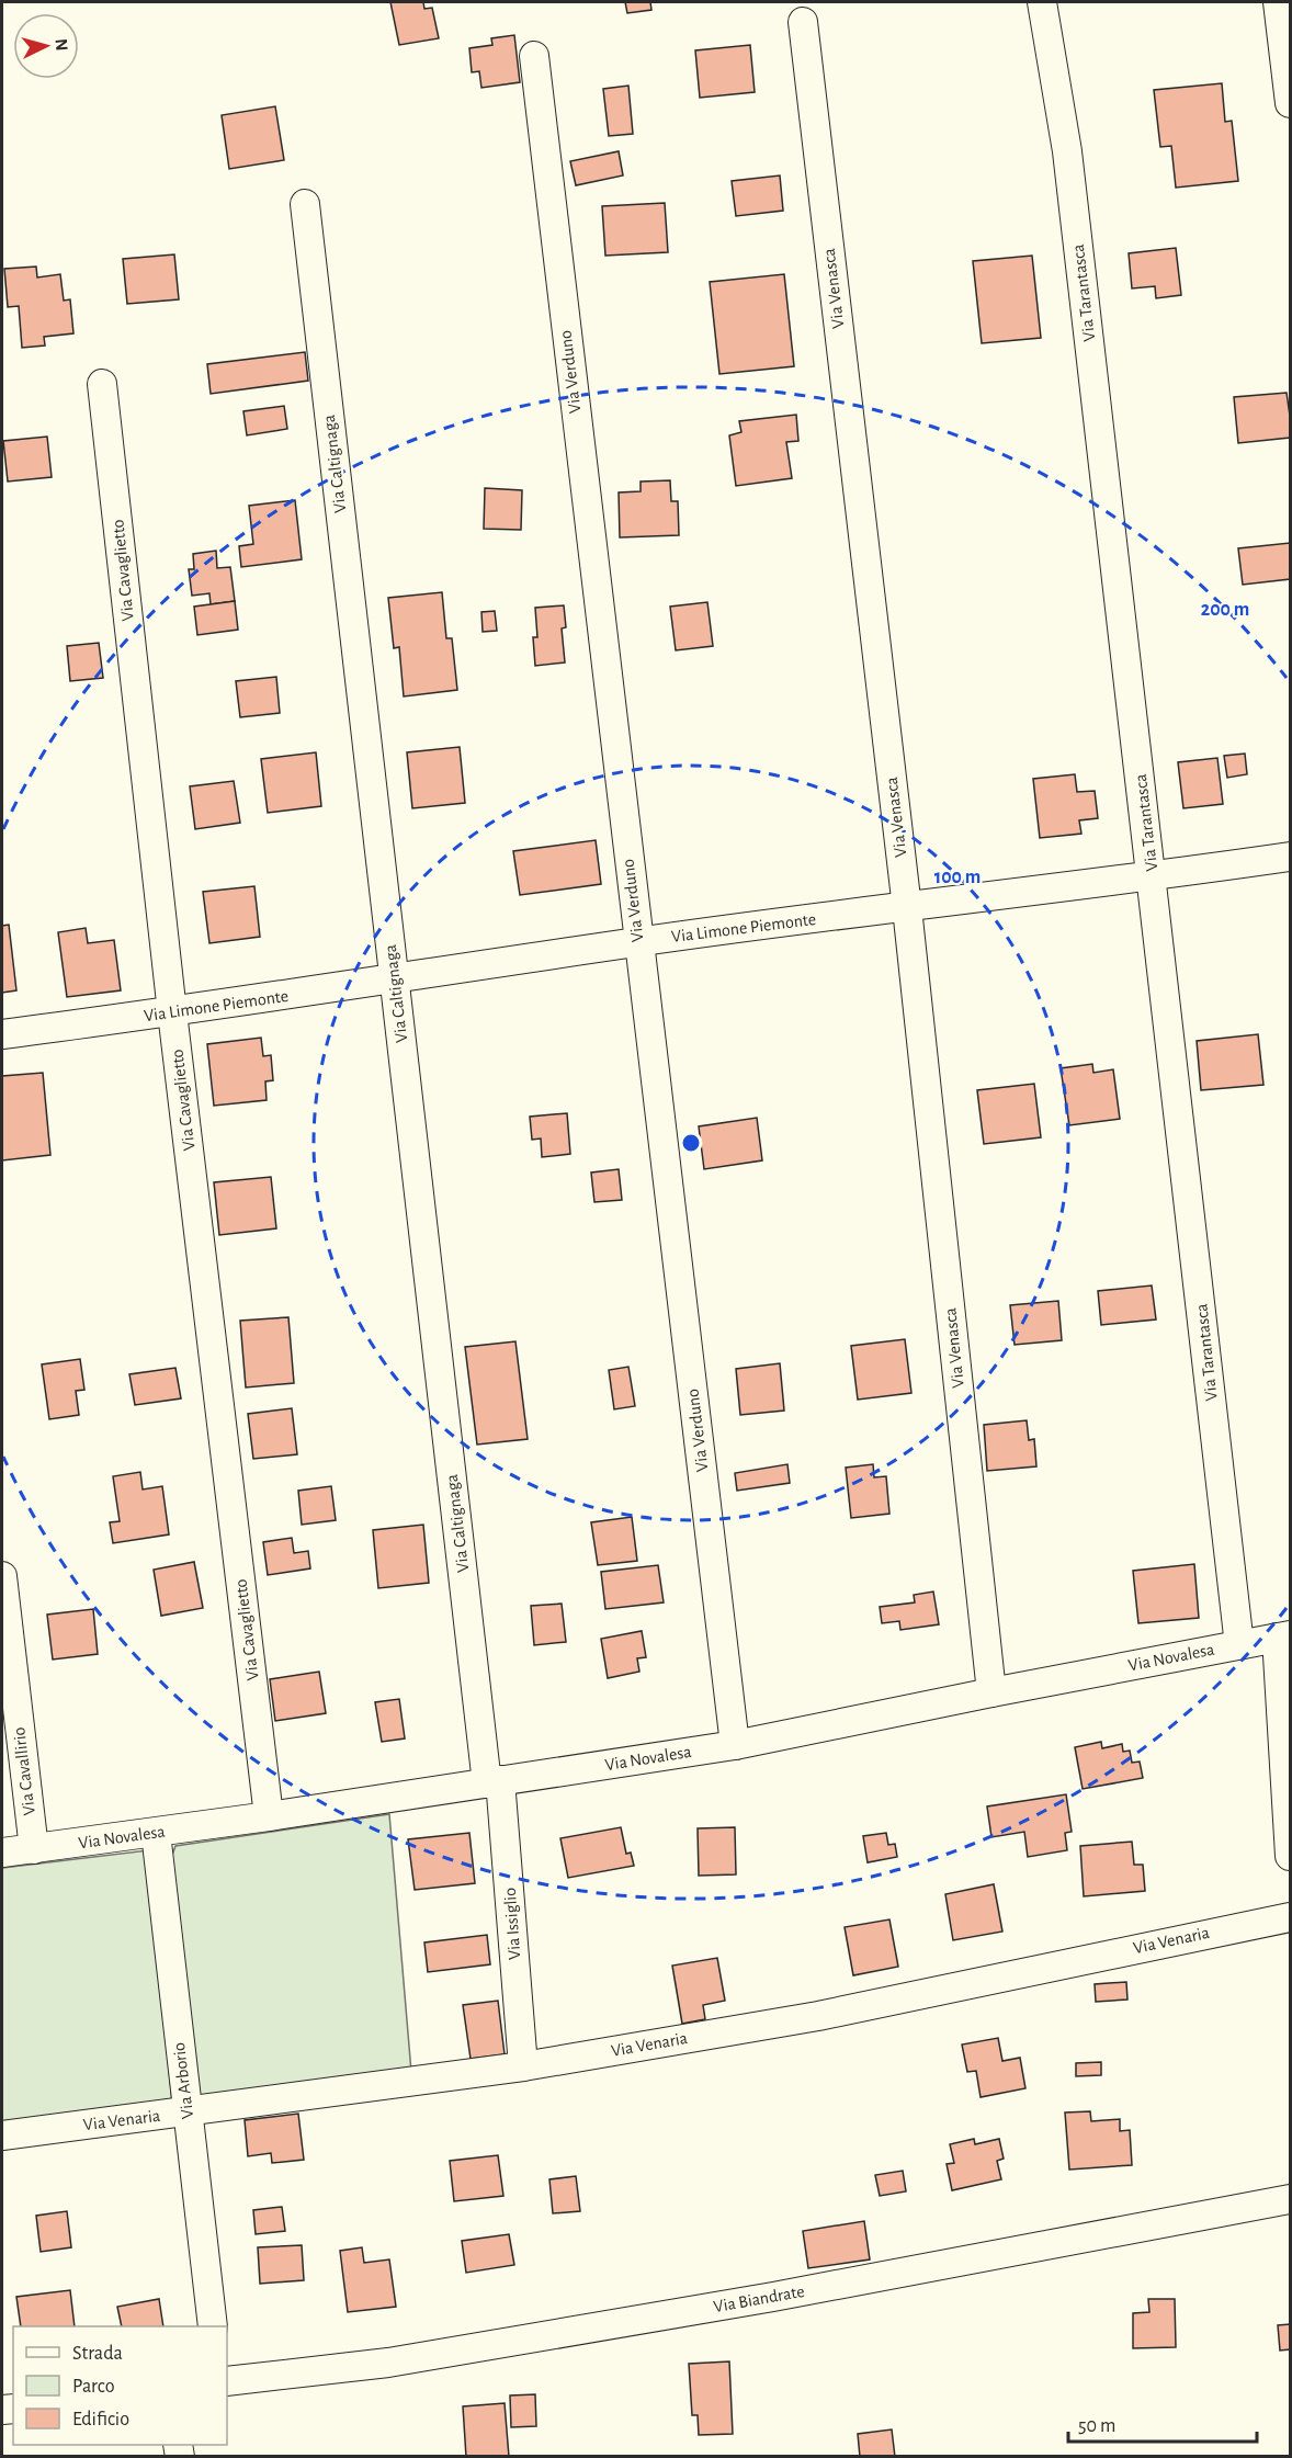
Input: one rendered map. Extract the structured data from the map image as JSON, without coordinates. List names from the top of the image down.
{
  "streets": {
    "street": [
      "Via Venasca",
      "Via Tarantasca",
      "Via Verduno",
      "Via Caltignaga",
      "Via Cavaglietto",
      "Via Limone Piemonte",
      "Via Novalesa",
      "Via Cavallirio",
      "Via Issiglio",
      "Via Venaria",
      "Via Arborio",
      "Via Biandrate"
    ]
  },
  "crossings": [
    ["Via Venasca", "Via Limone Piemonte"],
    ["Via Venasca", "Via Novalesa"],
    ["Via Tarantasca", "Via Limone Piemonte"],
    ["Via Tarantasca", "Via Novalesa"],
    ["Via Verduno", "Via Limone Piemonte"],
    ["Via Verduno", "Via Novalesa"],
    ["Via Caltignaga", "Via Limone Piemonte"],
    ["Via Caltignaga", "Via Novalesa"],
    ["Via Caltignaga", "Via Issiglio"],
    ["Via Cavaglietto", "Via Limone Piemonte"],
    ["Via Cavaglietto", "Via Novalesa"],
    ["Via Novalesa", "Via Cavallirio"],
    ["Via Novalesa", "Via Issiglio"],
    ["Via Novalesa", "Via Arborio"],
    ["Via Issiglio", "Via Venaria"],
    ["Via Venaria", "Via Arborio"]
  ],
  "legend": ["Strada", "Parco", "Edificio"],
  "scale_bar": "50 m",
  "north": "right",
  "rings": ["200 m", "100 m"]
}
